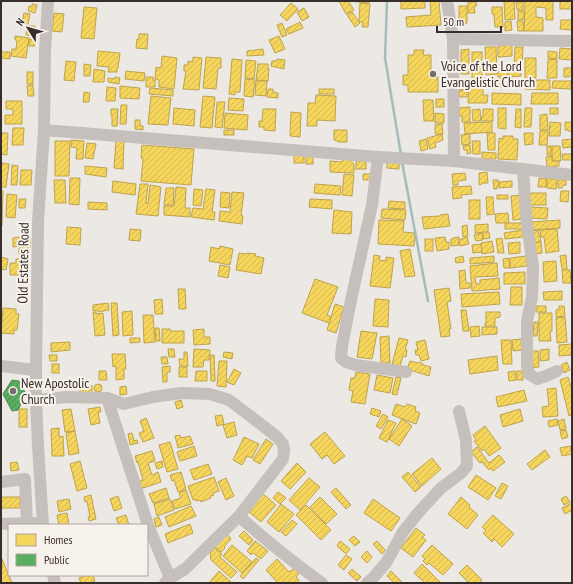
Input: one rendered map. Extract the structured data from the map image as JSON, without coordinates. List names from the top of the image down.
{
  "streets": {
    "street": ["Old Estates Road"]
  },
  "places": ["Voice of the Lord Evangelistic Church", "New Apostolic Church"],
  "legend": ["Homes", "Public"],
  "scale_bar": "50 m",
  "north": "top left"
}
